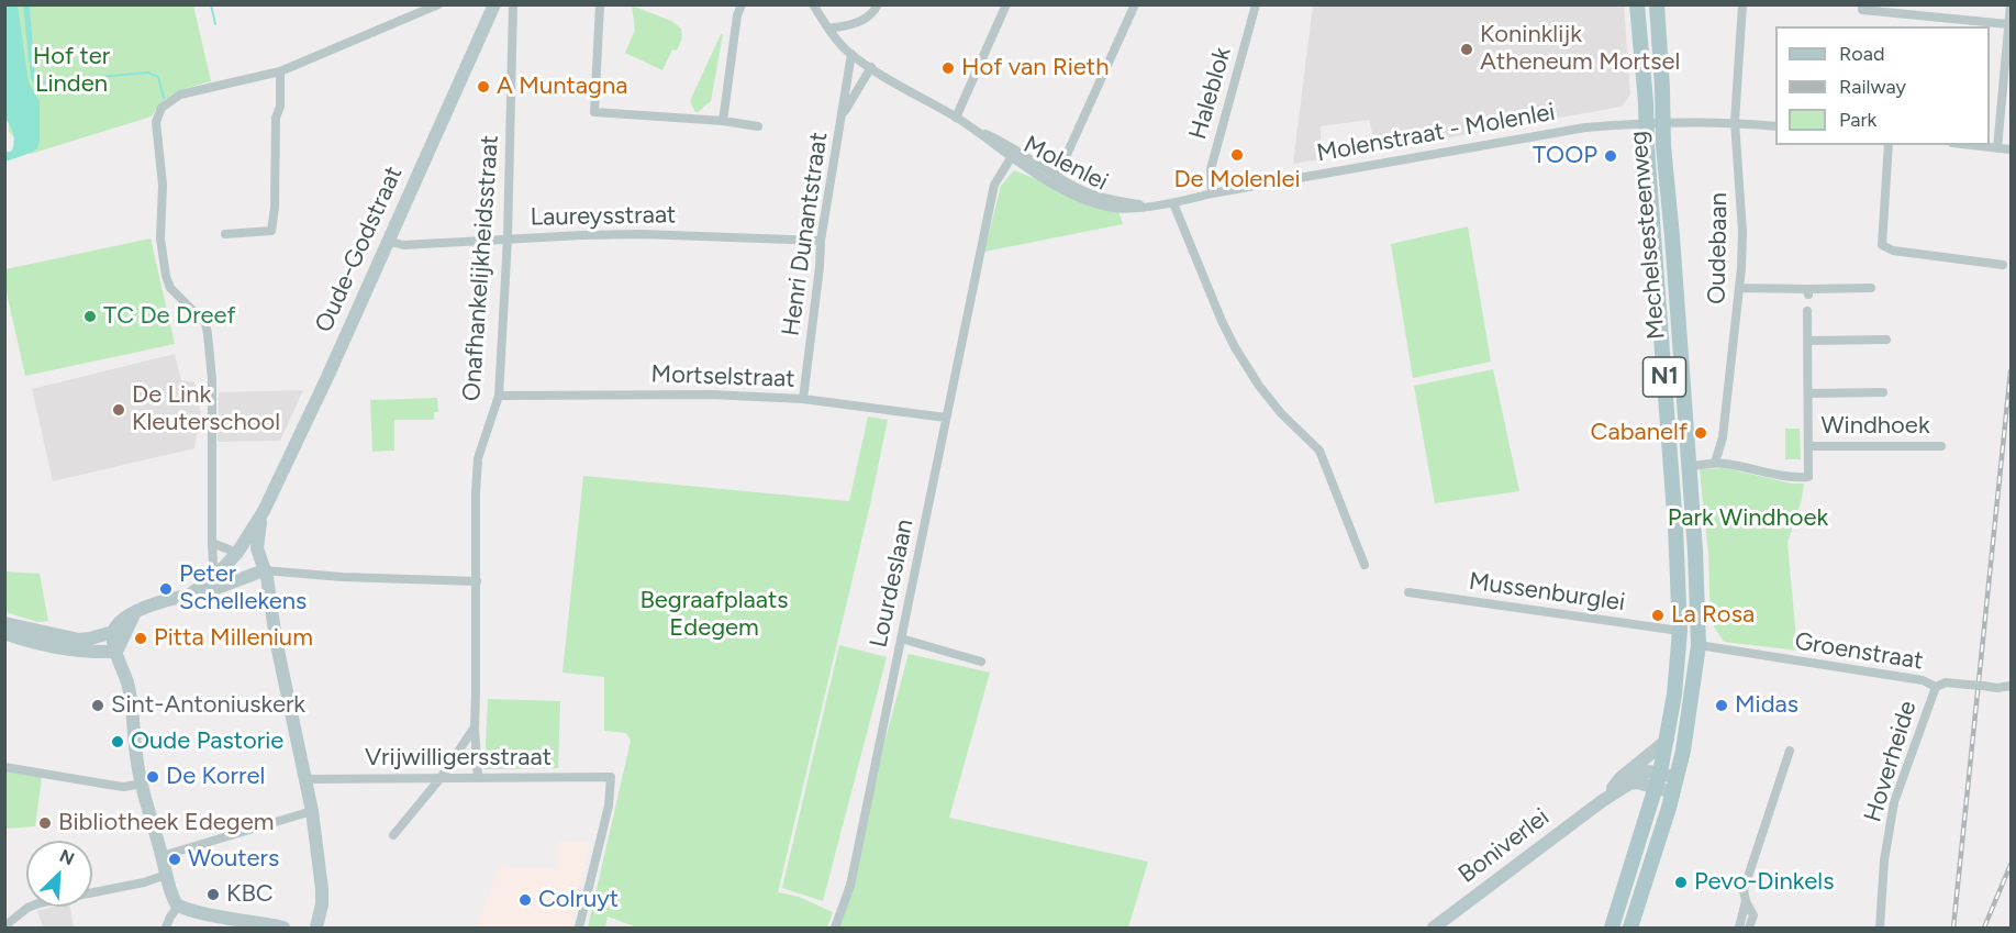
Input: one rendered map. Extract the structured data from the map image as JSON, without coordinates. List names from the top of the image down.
{
  "streets": {
    "main road": ["Mechelsesteenweg", "N1"],
    "street": [
      "Haleblok",
      "Molenstraat - Molenlei",
      "Molenlei",
      "Laureysstraat",
      "Henri Dunantstraat",
      "Oudebaan",
      "Oude-Godstraat",
      "Onafhankelijkheidsstraat",
      "Mortselstraat",
      "Windhoek",
      "Lourdeslaan",
      "Mussenburglei",
      "Groenstraat",
      "Vrijwilligersstraat",
      "Hoverheide",
      "Boniverlei"
    ]
  },
  "crossings": [
    ["Haleblok", "Molenstraat - Molenlei"],
    ["Molenstraat - Molenlei", "Molenlei"],
    ["Molenstraat - Molenlei", "Mechelsesteenweg"],
    ["Molenstraat - Molenlei", "Oudebaan"],
    ["Molenlei", "Lourdeslaan"],
    ["Laureysstraat", "Henri Dunantstraat"],
    ["Laureysstraat", "Oude-Godstraat"],
    ["Laureysstraat", "Onafhankelijkheidsstraat"],
    ["Henri Dunantstraat", "Mortselstraat"],
    ["Mechelsesteenweg", "Mussenburglei"],
    ["Mechelsesteenweg", "Groenstraat"],
    ["Mechelsesteenweg", "Boniverlei"],
    ["Oudebaan", "Windhoek"],
    ["Oude-Godstraat", "Vrijwilligersstraat"],
    ["Onafhankelijkheidsstraat", "Mortselstraat"],
    ["Onafhankelijkheidsstraat", "Vrijwilligersstraat"],
    ["Mortselstraat", "Lourdeslaan"],
    ["Groenstraat", "Hoverheide"]
  ],
  "parks": ["Hof ter Linden", "Park Windhoek", "Begraafplaats Edegem"],
  "places": [
    "Koninklijk Atheneum Mortsel",
    "Hof van Rieth",
    "A Muntagna",
    "De Molenlei",
    "TOOP",
    "TC De Dreef",
    "De Link Kleuterschool",
    "Cabanelf",
    "Peter Schellekens",
    "La Rosa",
    "Pitta Millenium",
    "Sint-Antoniuskerk",
    "Midas",
    "Oude Pastorie",
    "De Korrel",
    "Bibliotheek Edegem",
    "Wouters",
    "Pevo-Dinkels",
    "KBC",
    "Colruyt"
  ],
  "legend": ["Road", "Railway", "Park"],
  "north": "top right"
}
